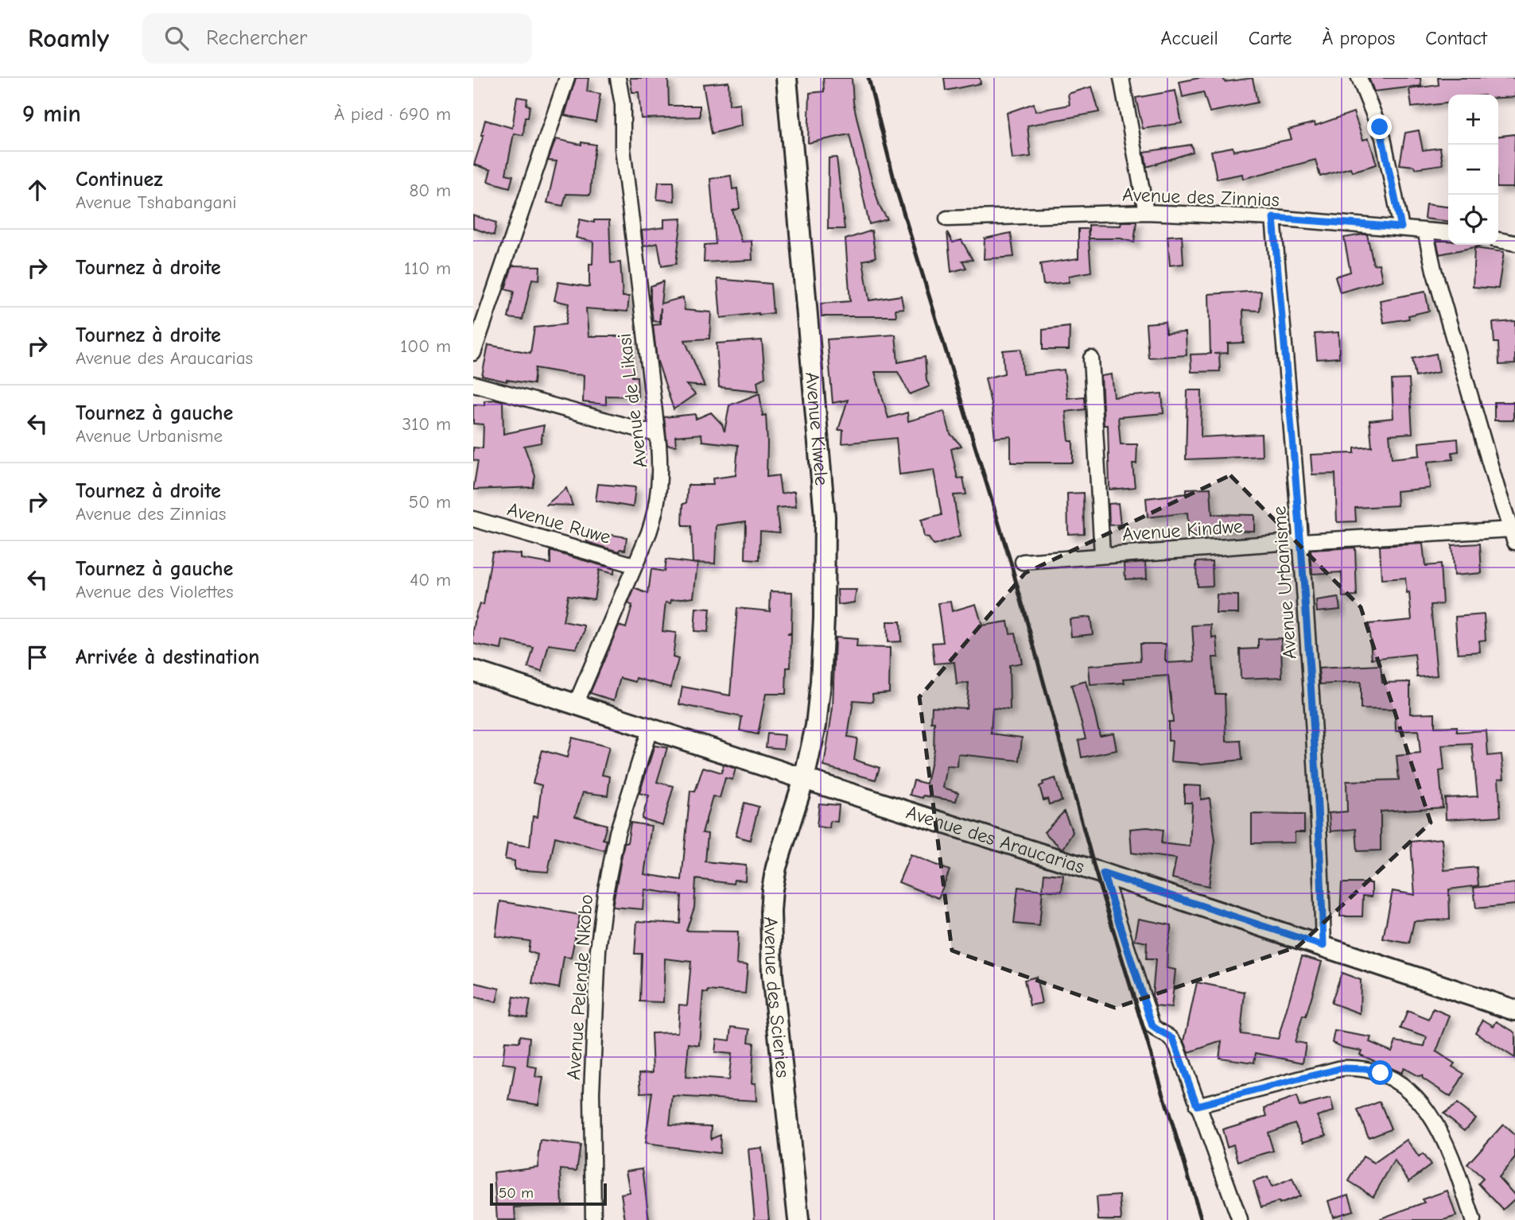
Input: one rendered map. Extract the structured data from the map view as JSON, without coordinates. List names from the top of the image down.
{
  "streets": {
    "street": [
      "Avenue des Zinnias",
      "Avenue de Likasi",
      "Avenue Kiwele",
      "Avenue Ruwe",
      "Avenue Kindwe",
      "Avenue Urbanisme",
      "Avenue des Araucarias",
      "Avenue Pelende Nkobo",
      "Avenue des Scieries"
    ]
  },
  "crossings": [
    ["Avenue des Zinnias", "Avenue Urbanisme"],
    ["Avenue de Likasi", "Avenue Ruwe"],
    ["Avenue de Likasi", "Avenue des Araucarias"],
    ["Avenue Kiwele", "Avenue des Araucarias"],
    ["Avenue Kiwele", "Avenue des Scieries"],
    ["Avenue Kindwe", "Avenue Urbanisme"],
    ["Avenue Urbanisme", "Avenue des Araucarias"],
    ["Avenue des Araucarias", "Avenue Pelende Nkobo"],
    ["Avenue des Araucarias", "Avenue des Scieries"]
  ],
  "scale_bar": "50 m",
  "page": {
    "header": "Roamly",
    "search": "Rechercher",
    "nav": [
      "Accueil",
      "Carte",
      "À propos",
      "Contact"
    ],
    "heading": ["9 min", "À pied · 690 m"],
    "map_buttons": ["+", "−"],
    "list": [
      ["Continuez", "Avenue Tshabangani", "80 m"],
      ["Tournez à droite", "110 m"],
      ["Tournez à droite", "Avenue des Araucarias", "100 m"],
      ["Tournez à gauche", "Avenue Urbanisme", "310 m"],
      ["Tournez à droite", "Avenue des Zinnias", "50 m"],
      ["Tournez à gauche", "Avenue des Violettes", "40 m"],
      "Arrivée à destination"
    ],
    "scale": "50 m"
  }
}
